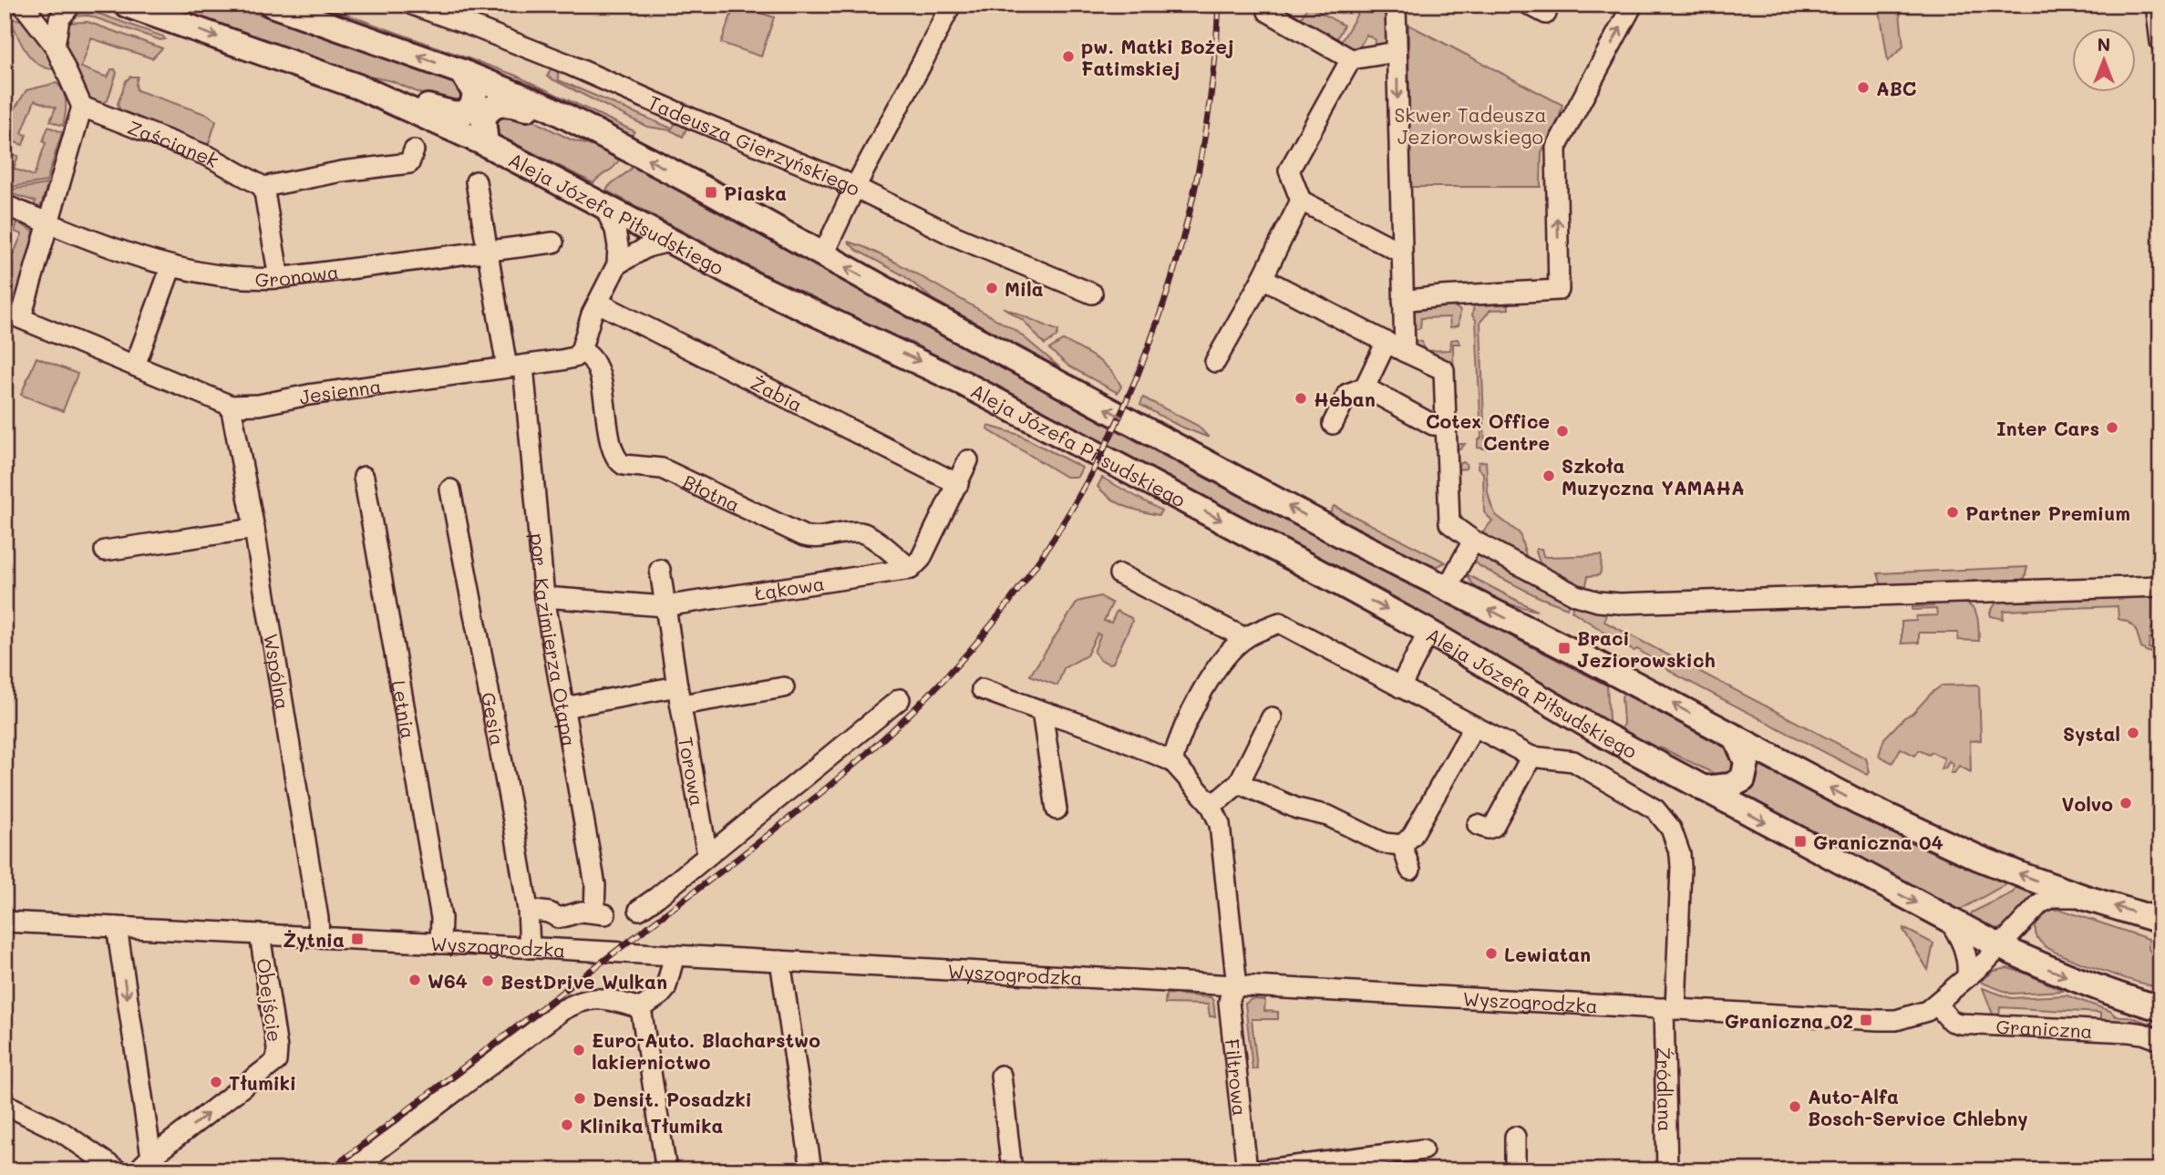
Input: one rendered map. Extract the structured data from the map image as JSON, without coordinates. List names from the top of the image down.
{
  "streets": {
    "main road": ["Aleja Józefa Piłsudskiego", "Wyszogrodzka"],
    "street": [
      "Zaścianek",
      "Tadeusza Gierzyńskiego",
      "Gronowa",
      "Jesienna",
      "Żabia",
      "Błotna",
      "Łąkowa",
      "por. Kazimierza Otapa",
      "Wspólna",
      "Letnia",
      "Gęsia",
      "Torowa",
      "Obejście",
      "Graniczna",
      "Filtrowa",
      "Źródlana"
    ]
  },
  "crossings": [
    ["Zaścianek", "Jesienna"],
    ["Aleja Józefa Piłsudskiego", "Wyszogrodzka"],
    ["Gronowa", "Jesienna"],
    ["Gronowa", "por. Kazimierza Otapa"],
    ["Jesienna", "Błotna"],
    ["Jesienna", "por. Kazimierza Otapa"],
    ["Jesienna", "Wspólna"],
    ["Błotna", "Łąkowa"],
    ["Łąkowa", "por. Kazimierza Otapa"],
    ["Łąkowa", "Torowa"],
    ["Wspólna", "Wyszogrodzka"],
    ["Letnia", "Wyszogrodzka"],
    ["Gęsia", "Wyszogrodzka"],
    ["Wyszogrodzka", "Obejście"],
    ["Wyszogrodzka", "Graniczna"],
    ["Wyszogrodzka", "Filtrowa"],
    ["Wyszogrodzka", "Źródlana"]
  ],
  "parks": ["Skwer Tadeusza Jeziorowskiego"],
  "places": {
    "other": [
      "pw. Matki Bożej Fatimskiej",
      "ABC",
      "Mila",
      "Heban",
      "Inter Cars",
      "Cotex Office Centre",
      "Szkoła Muzyczna YAMAHA",
      "Partner Premium",
      "Systal",
      "Volvo",
      "Lewiatan",
      "W64",
      "BestDrive Wulkan",
      "Euro-Auto. Blacharstwo lakiernictwo",
      "Tłumiki",
      "Densit. Posadzki",
      "Auto-Alfa Bosch-Service Chlebny",
      "Klinika Tłumika"
    ],
    "transit": [
      "Piaska",
      "Braci Jeziorowskich",
      "Graniczna 04",
      "Żytnia",
      "Graniczna 02"
    ]
  },
  "north": "top"
}
